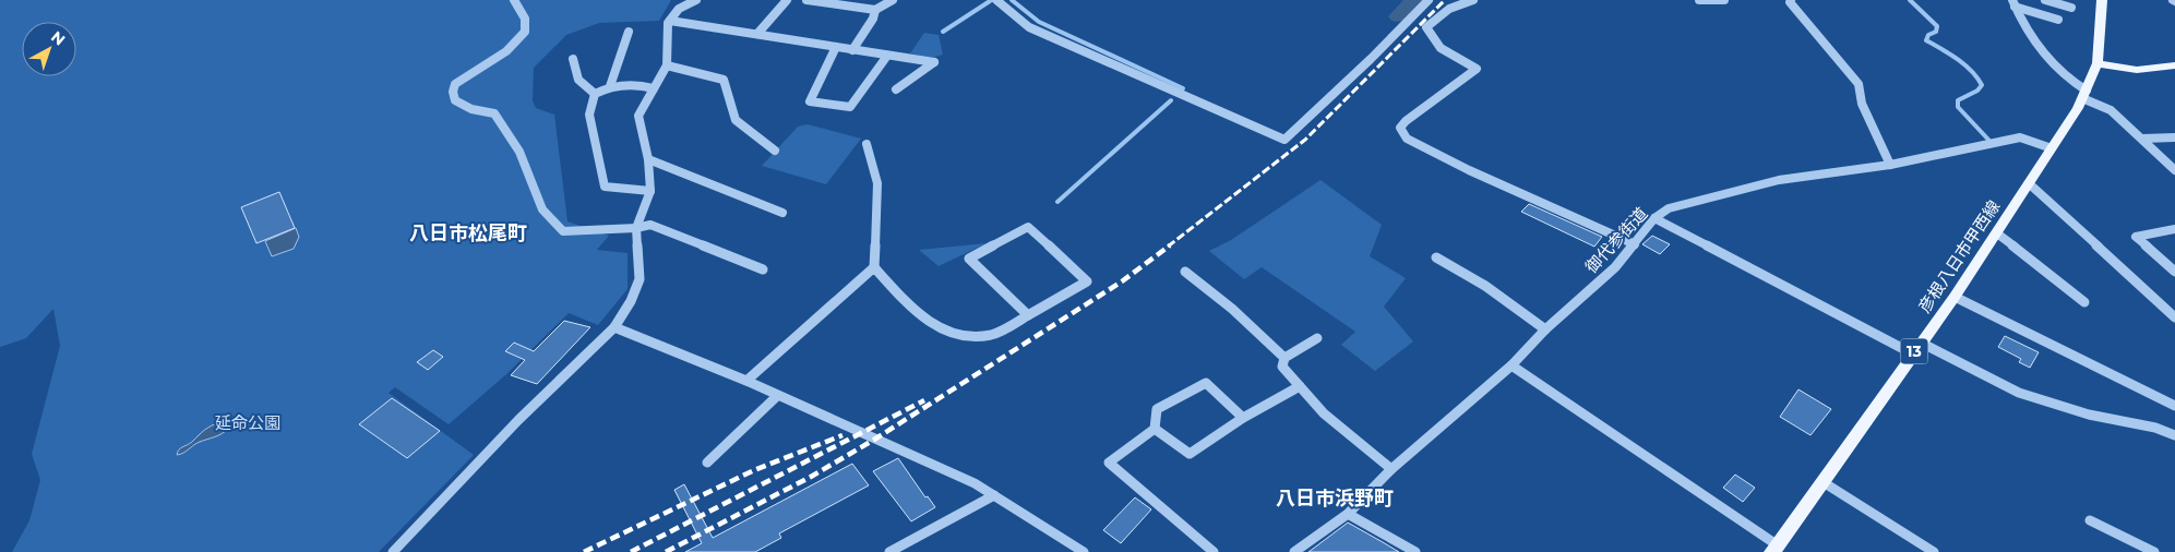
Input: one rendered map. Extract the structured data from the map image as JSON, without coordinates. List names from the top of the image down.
{
  "streets": {
    "main road": ["彦根八日市甲西線", "13"],
    "street": ["御代参街道"]
  },
  "crossings": [
    ["御代参街道", "彦根八日市甲西線"]
  ],
  "districts": ["八日市松尾町", "八日市浜野町"],
  "parks": ["延命公園"],
  "north": "top right"
}
